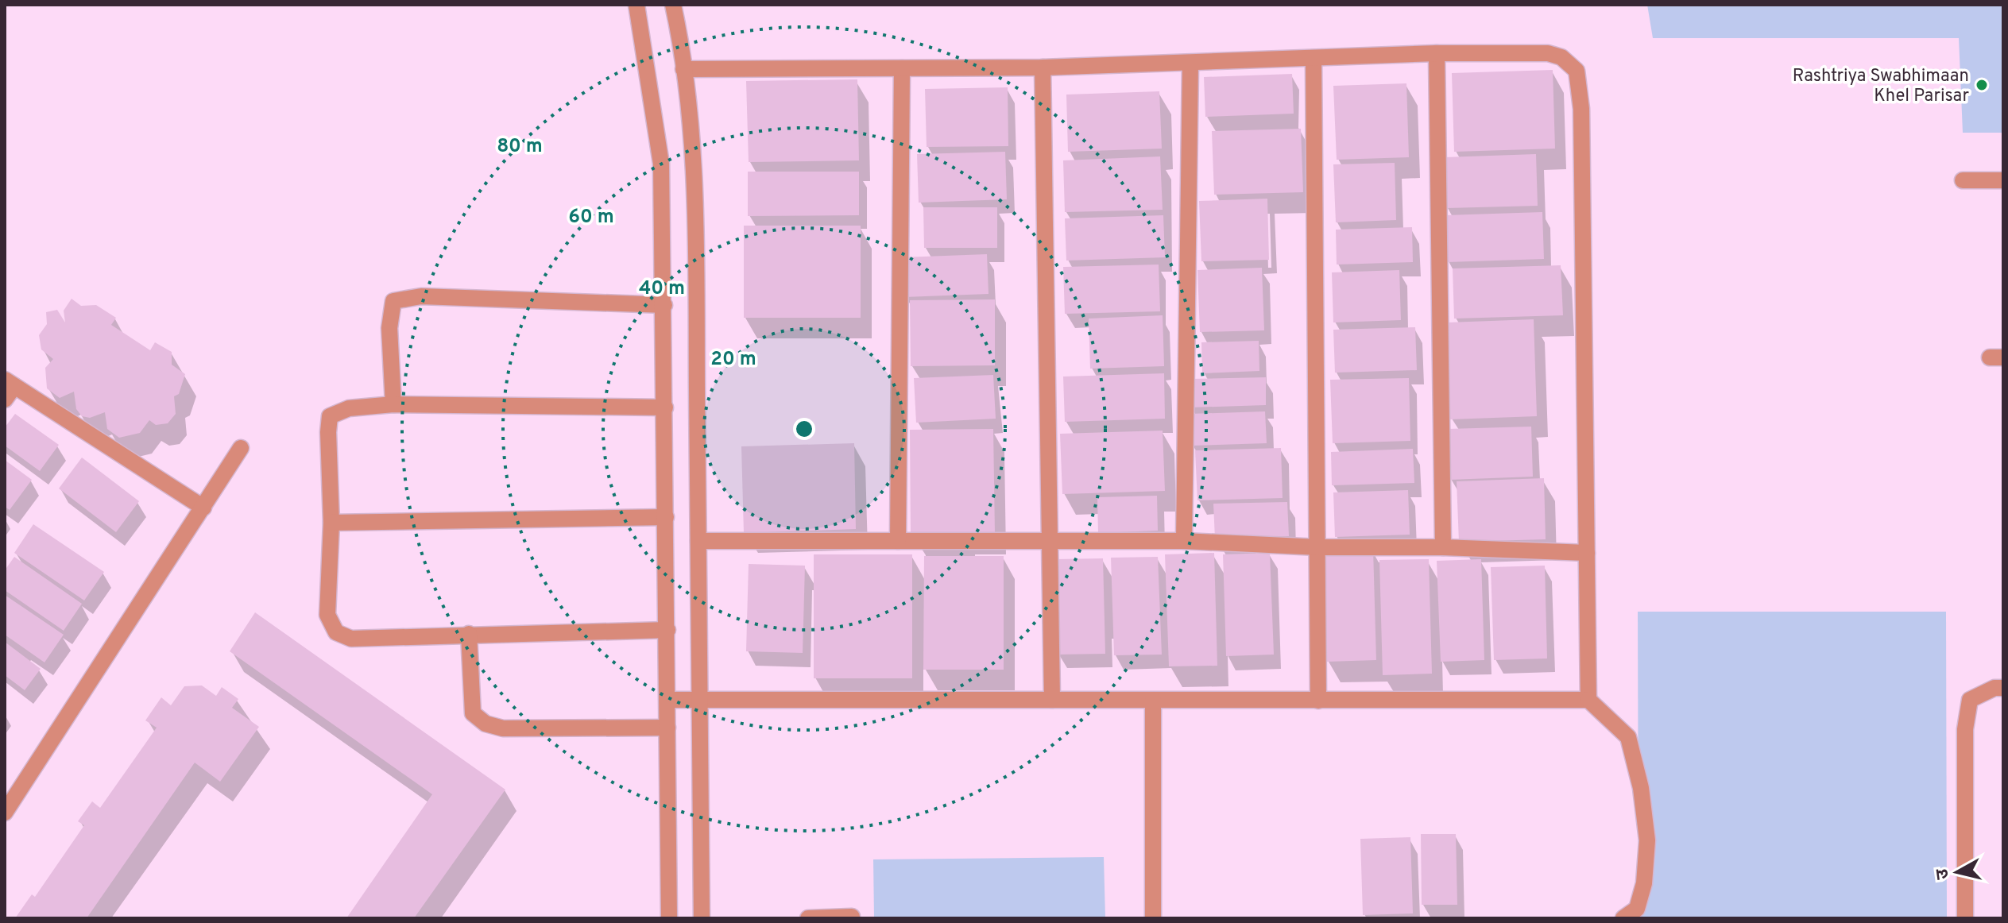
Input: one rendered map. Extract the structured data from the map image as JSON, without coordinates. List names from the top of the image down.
{
  "places": ["Rashtriya Swabhimaan Khel Parisar"],
  "north": "left",
  "rings": [
    "80 m",
    "60 m",
    "40 m",
    "20 m"
  ]
}
